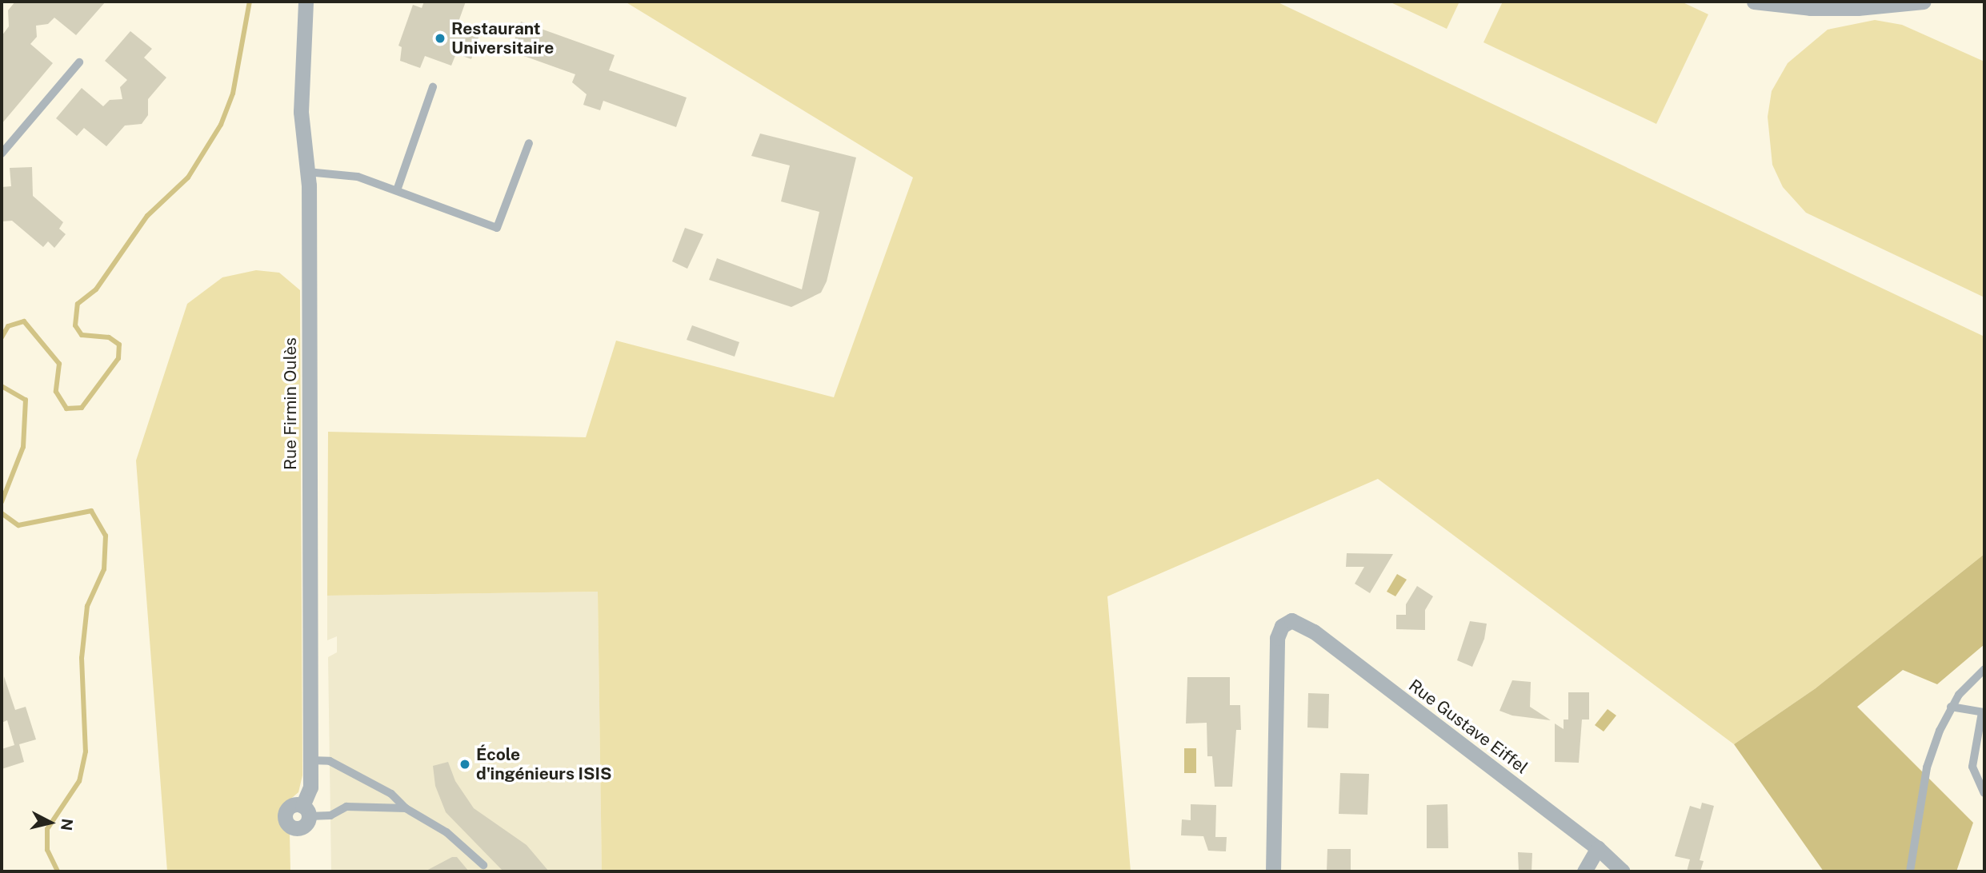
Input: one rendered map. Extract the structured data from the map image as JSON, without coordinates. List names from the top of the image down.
{
  "streets": {
    "street": ["Rue Firmin Oulès", "Rue Gustave Eiffel"]
  },
  "places": ["Restaurant Universitaire", "École d'ingénieurs ISIS"],
  "north": "right"
}
